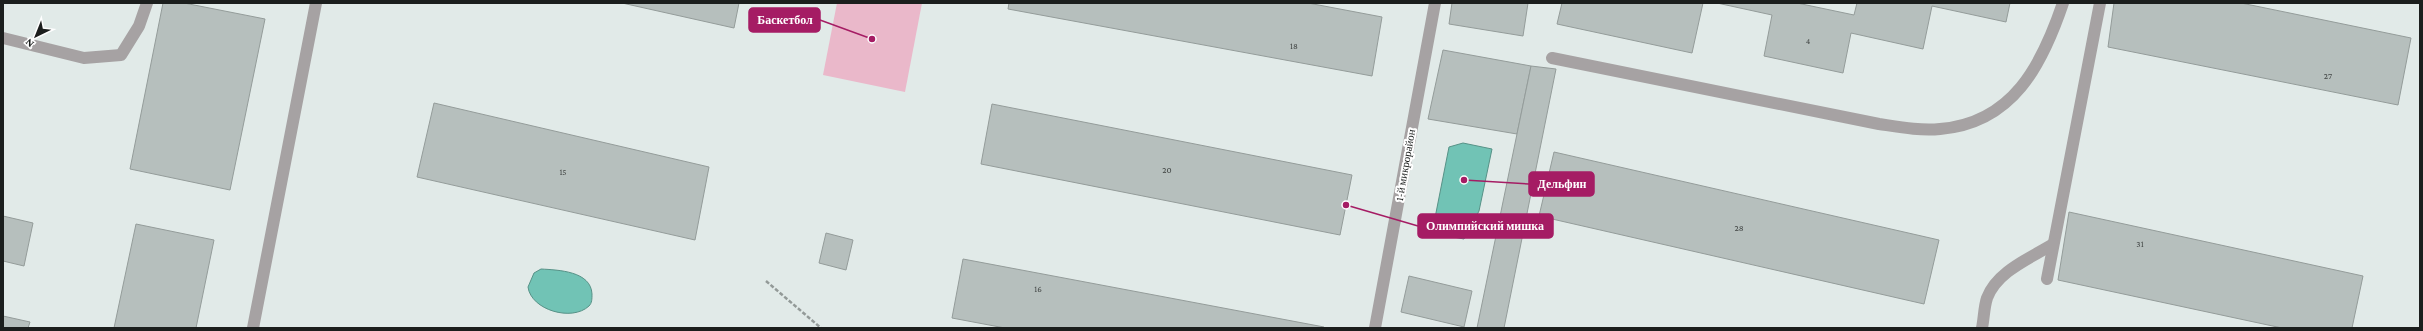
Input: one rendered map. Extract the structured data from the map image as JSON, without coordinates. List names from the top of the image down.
{
  "streets": {
    "street": ["1-й микрорайон"]
  },
  "places": ["Баскетбол", "Дельфин", "Олимпийский мишка"],
  "house_numbers": [
    "4",
    "18",
    "27",
    "20",
    "15",
    "28",
    "31",
    "16"
  ],
  "north": "bottom left"
}
